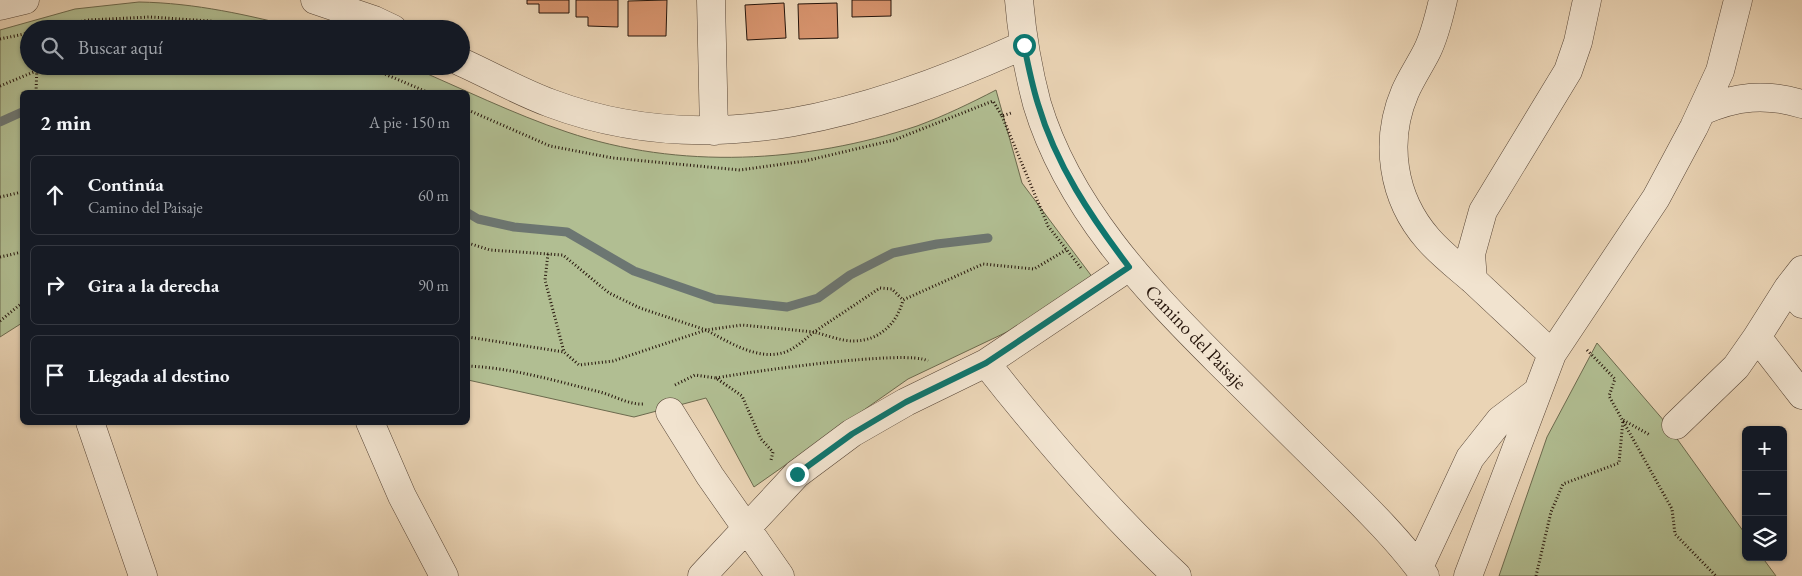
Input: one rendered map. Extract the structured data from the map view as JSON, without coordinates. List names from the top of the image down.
{
  "streets": {
    "street": ["Camino del Paisaje"]
  },
  "page": {
    "search": "Buscar aquí",
    "heading": ["2 min", "A pie · 150 m"],
    "list": [
      ["Continúa", "Camino del Paisaje", "60 m"],
      ["Gira a la derecha", "90 m"],
      "Llegada al destino"
    ],
    "map_buttons": ["+", "−"]
  }
}
